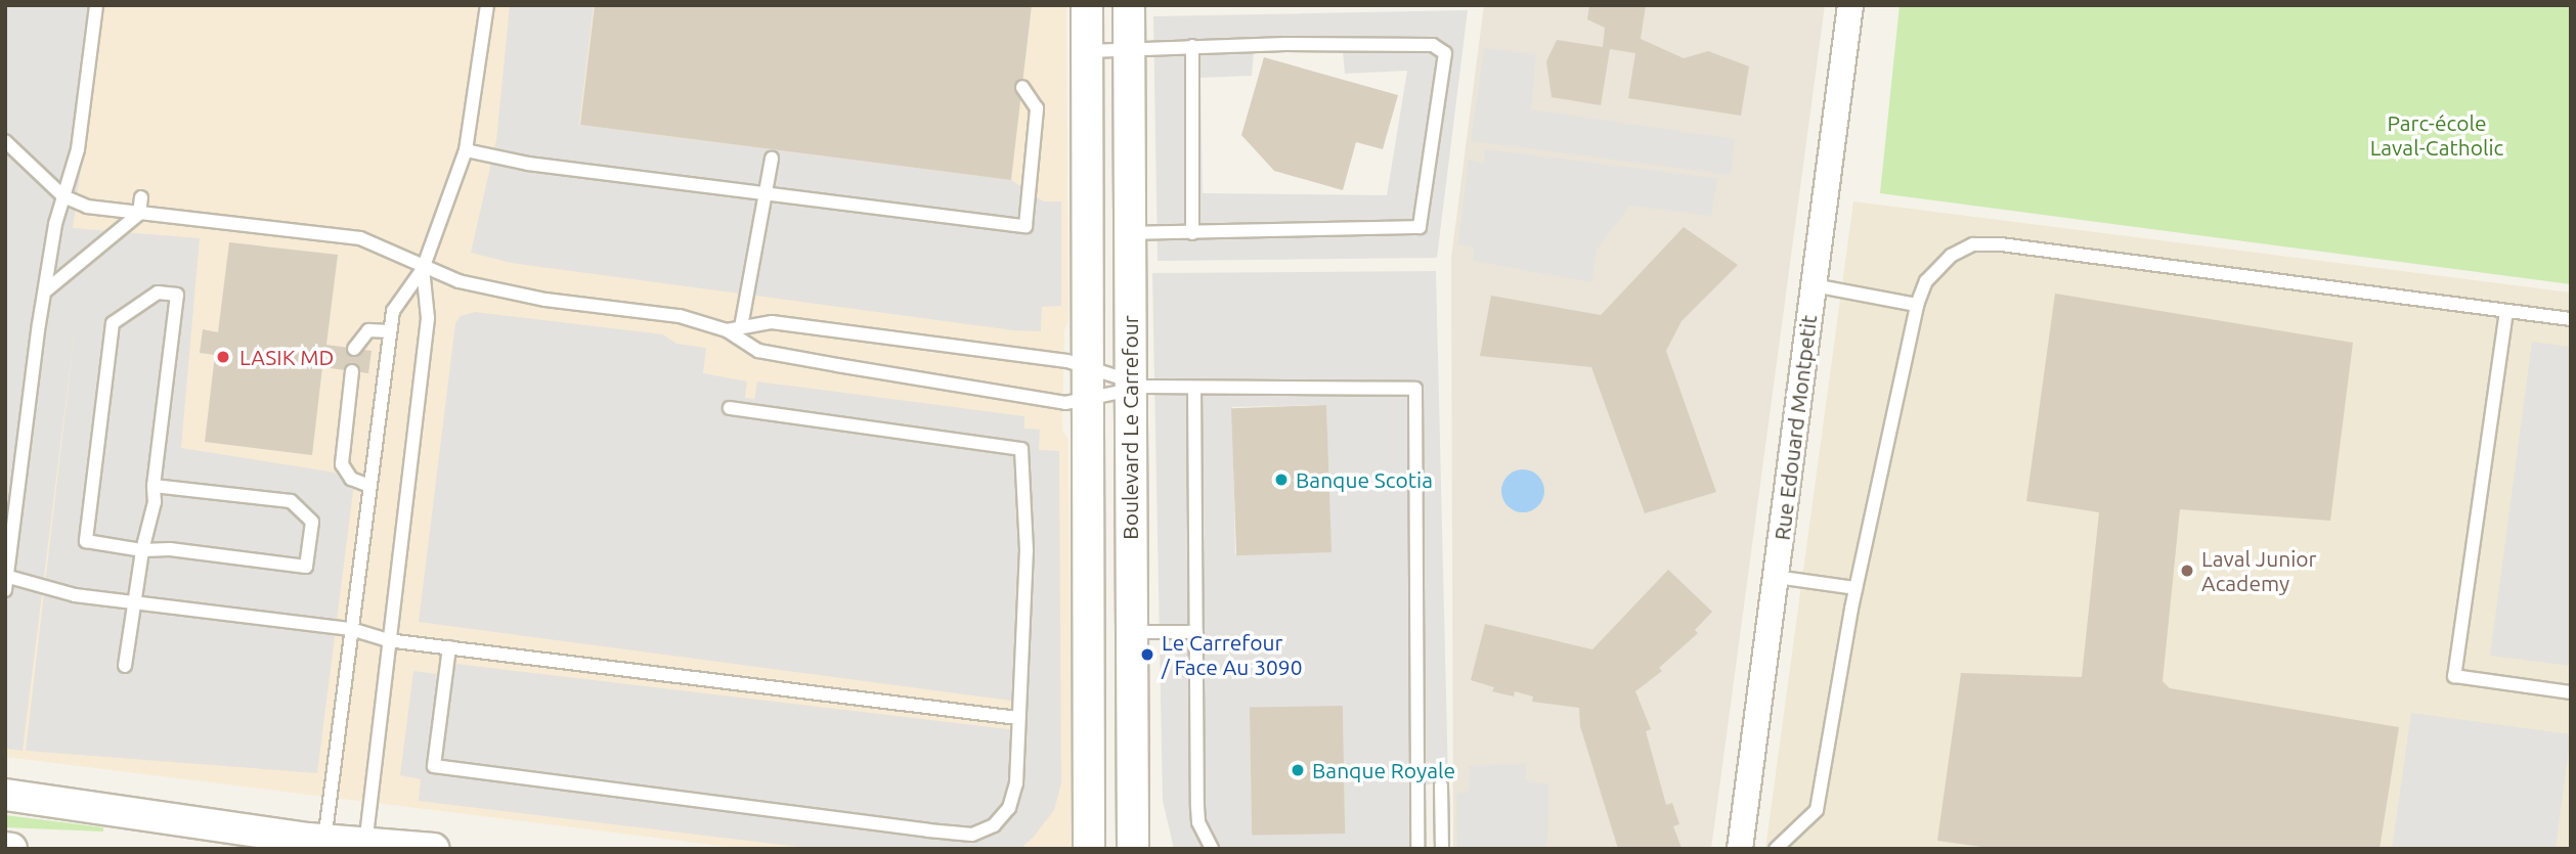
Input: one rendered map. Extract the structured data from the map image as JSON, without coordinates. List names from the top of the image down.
{
  "streets": {
    "street": ["Boulevard Le Carrefour", "Rue Edouard Montpetit"]
  },
  "parks": ["Parc-école Laval-Catholic"],
  "places": [
    "LASIK MD",
    "Banque Scotia",
    "Laval Junior Academy",
    "Le Carrefour / Face Au 3090",
    "Banque Royale"
  ]
}
